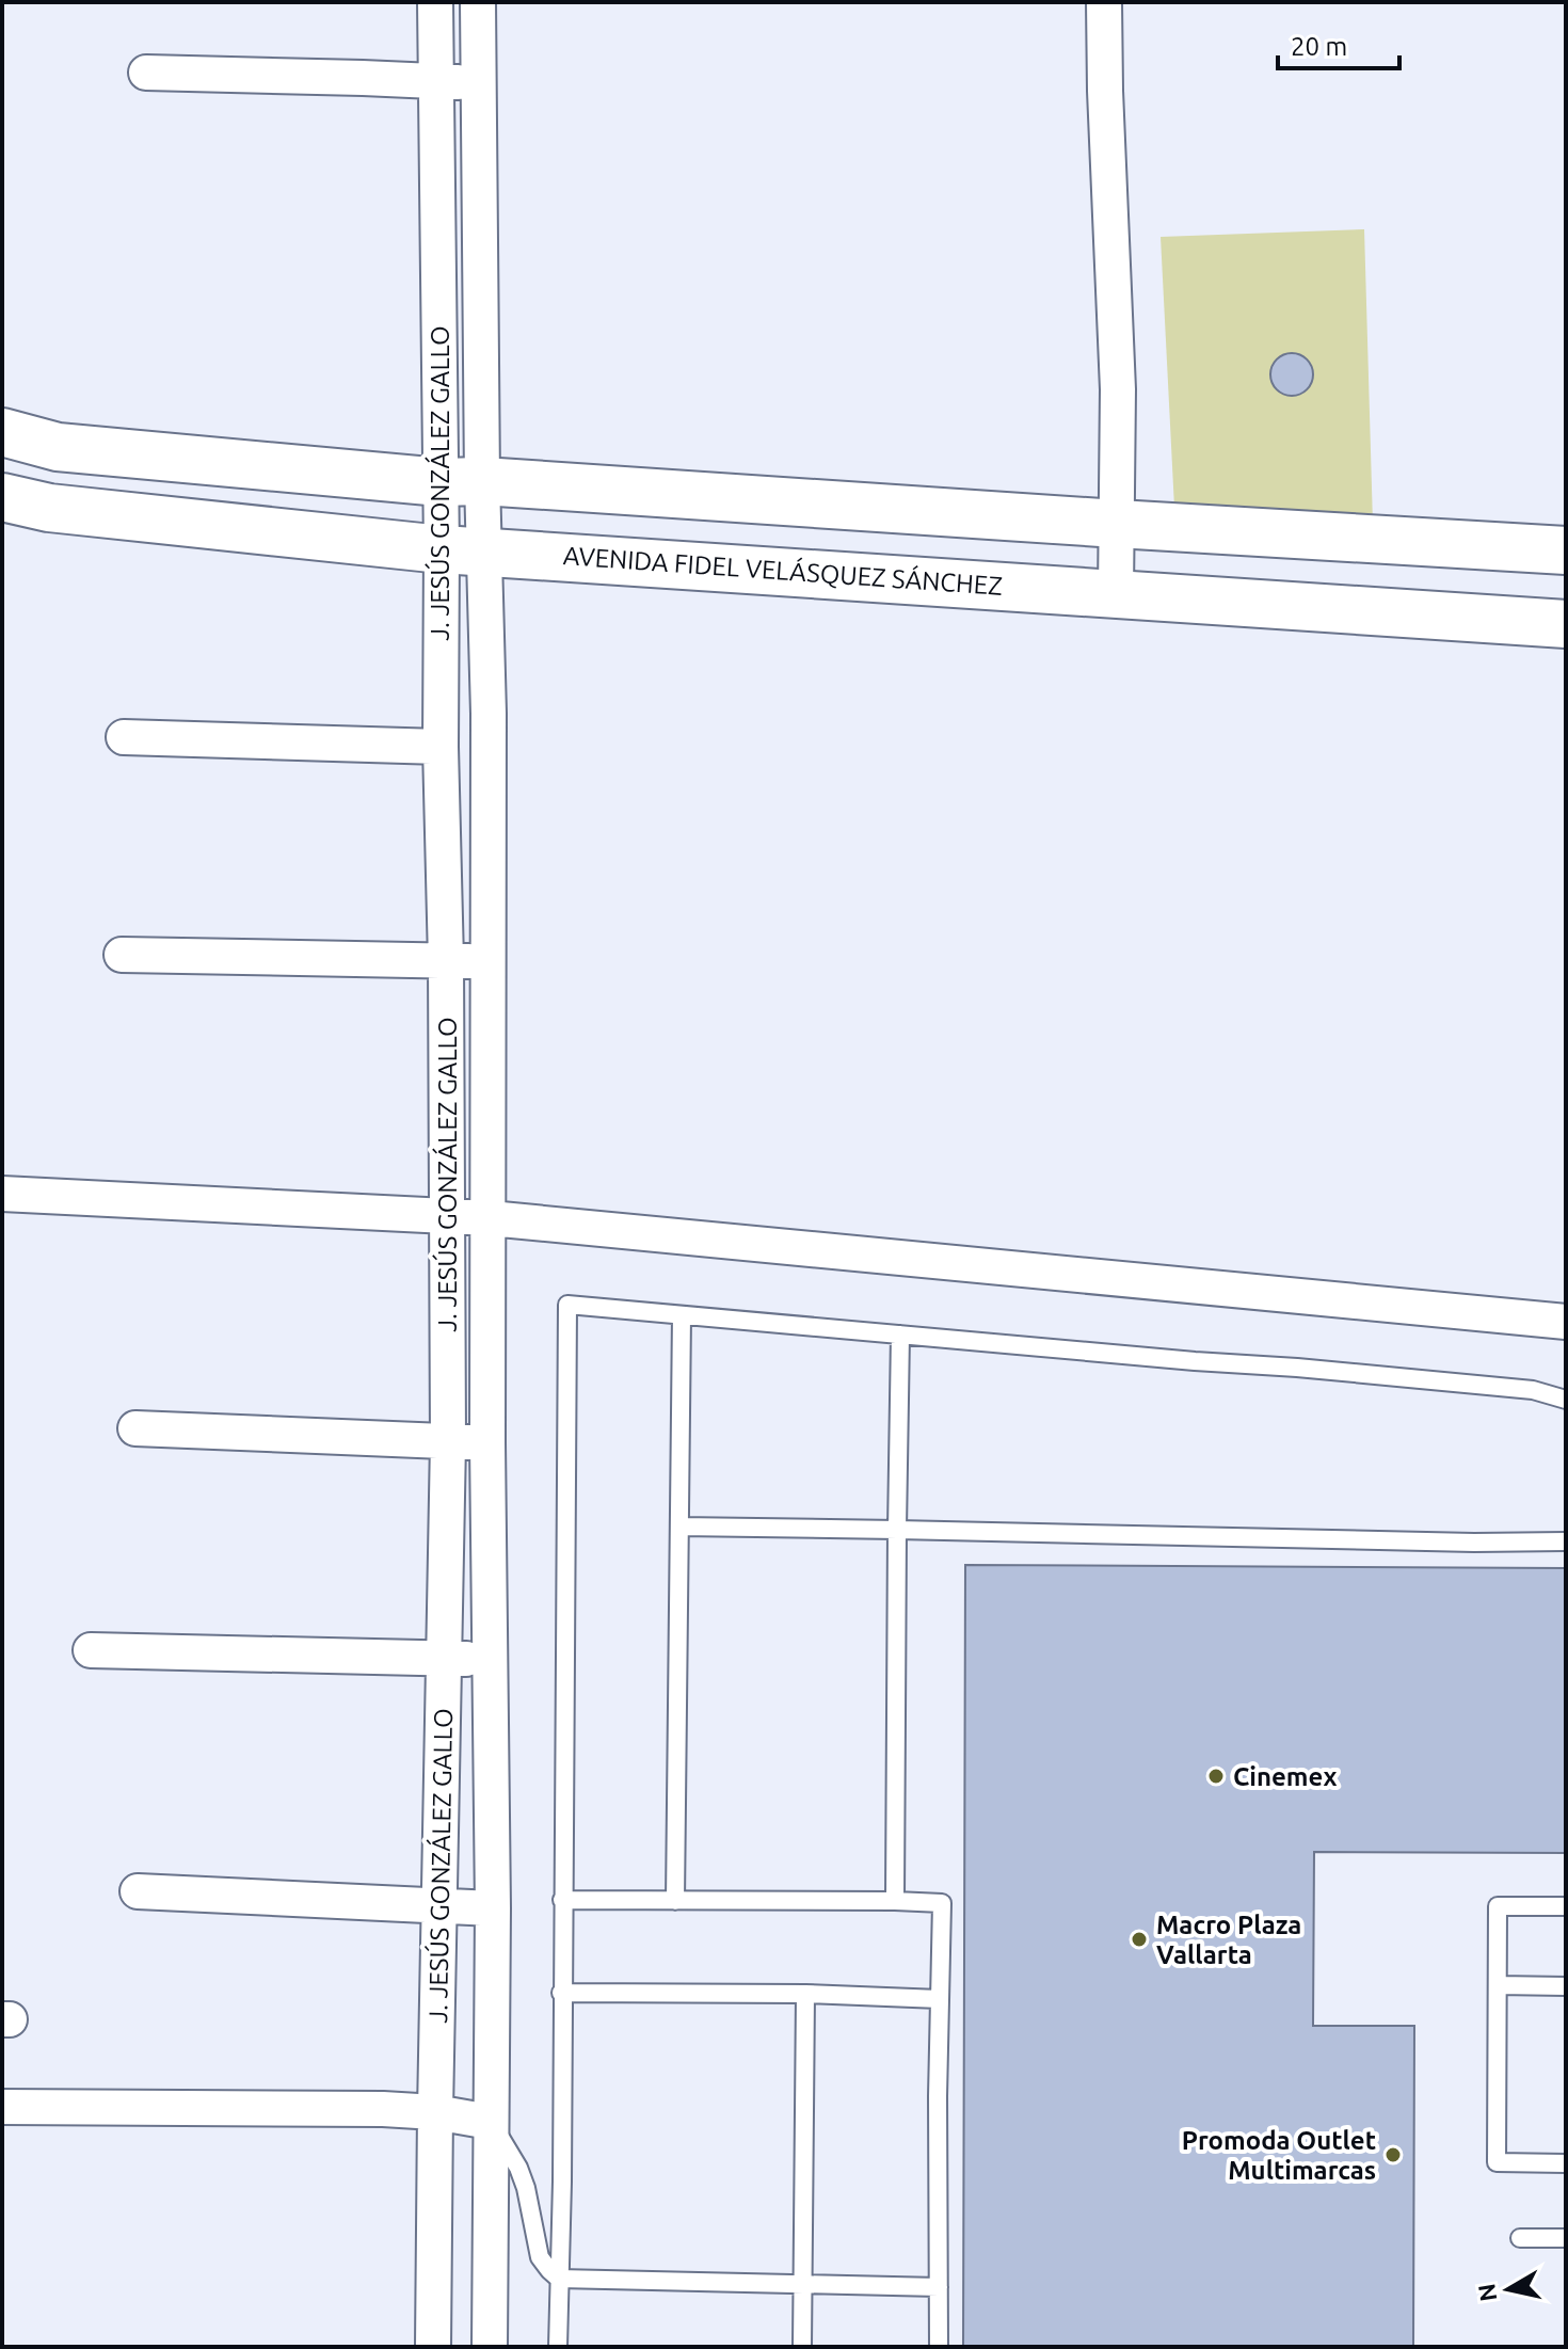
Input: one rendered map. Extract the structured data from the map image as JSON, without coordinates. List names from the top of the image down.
{
  "streets": {
    "street": ["J. JESÚS GONZÁLEZ GALLO", "AVENIDA FIDEL VELÁSQUEZ SÁNCHEZ"]
  },
  "crossings": [
    ["J. JESÚS GONZÁLEZ GALLO", "AVENIDA FIDEL VELÁSQUEZ SÁNCHEZ"]
  ],
  "places": ["Cinemex", "Macro Plaza Vallarta", "Promoda Outlet Multimarcas"],
  "scale_bar": "20 m",
  "north": "left"
}
